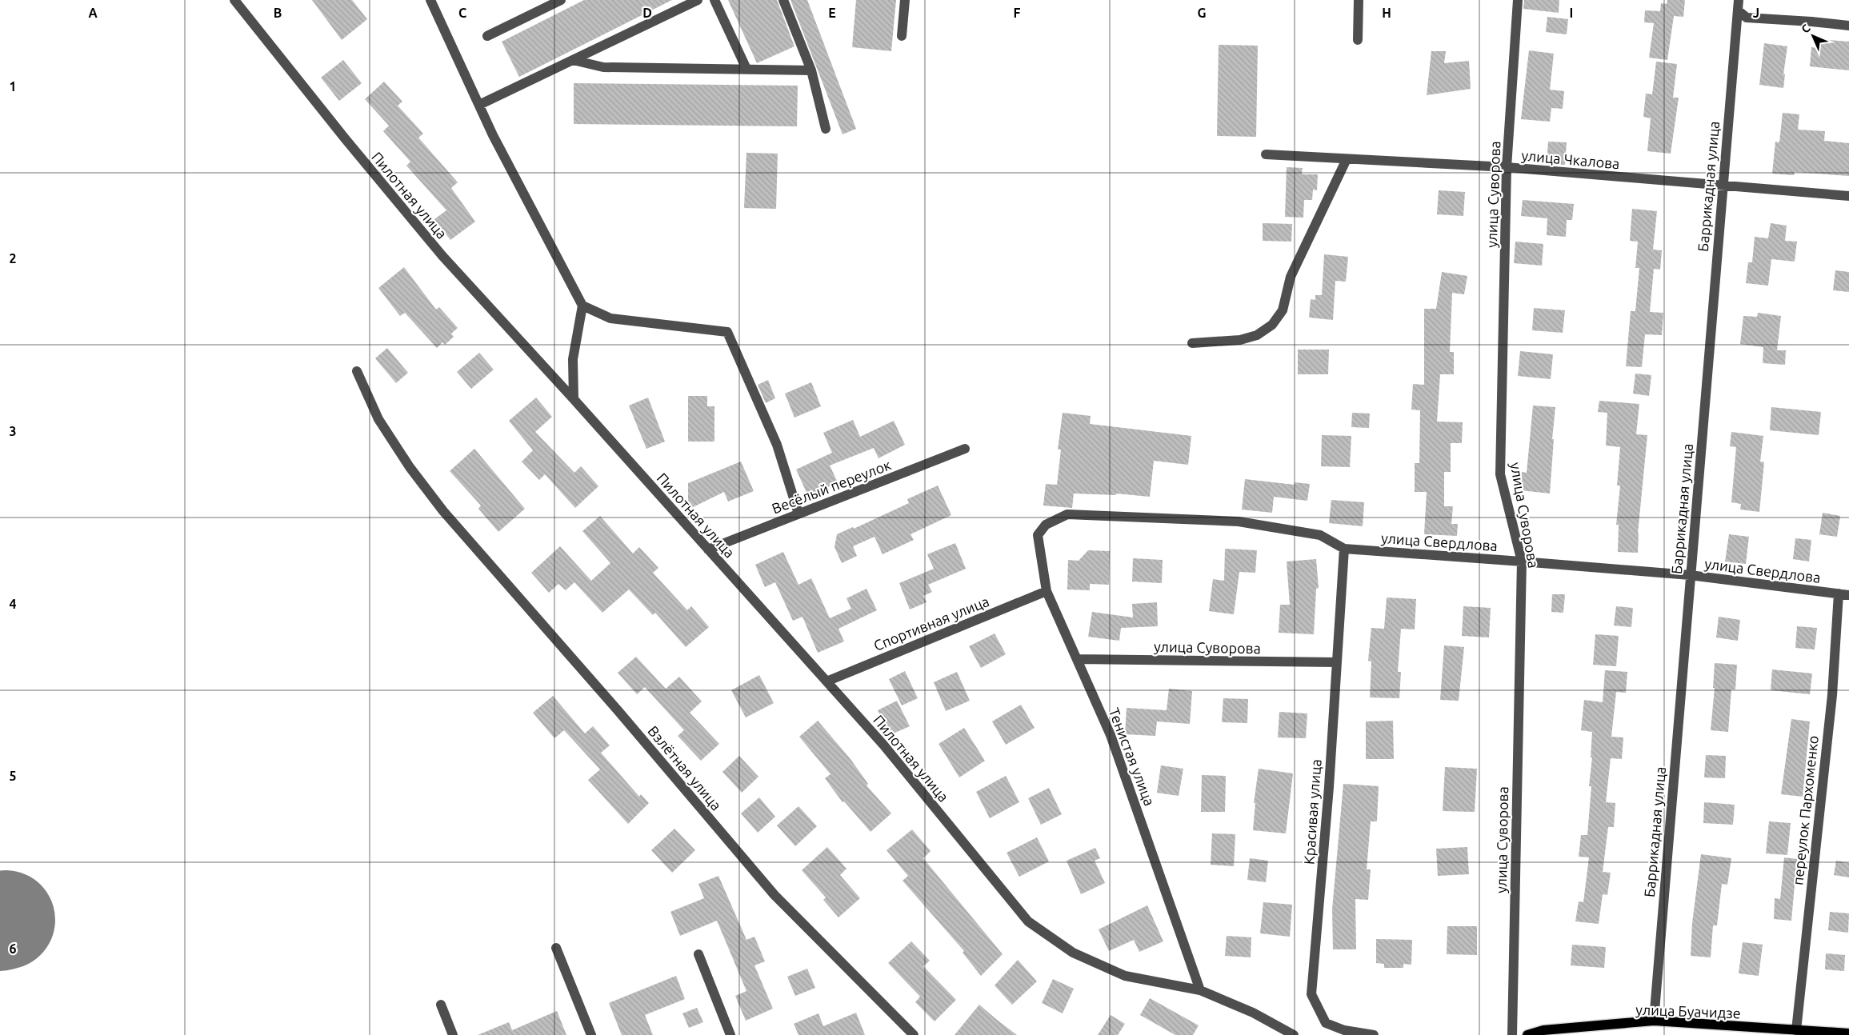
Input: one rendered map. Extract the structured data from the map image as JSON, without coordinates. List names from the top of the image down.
{
  "streets": {
    "main road": ["улица Буачидзе"],
    "street": [
      "улица Чкалова",
      "Баррикадная улица",
      "улица Суворова",
      "Пилотная улица",
      "Весёлый переулок",
      "улица Свердлова",
      "Спортивная улица",
      "Тенистая улица",
      "Взлётная улица",
      "переулок Пархоменко",
      "Красивая улица"
    ]
  },
  "crossings": [
    ["улица Чкалова", "Баррикадная улица"],
    ["улица Чкалова", "улица Суворова"],
    ["Баррикадная улица", "улица Свердлова"],
    ["Баррикадная улица", "улица Буачидзе"],
    ["улица Суворова", "улица Свердлова"],
    ["улица Суворова", "Тенистая улица"],
    ["улица Суворова", "Красивая улица"],
    ["Пилотная улица", "Весёлый переулок"],
    ["Пилотная улица", "Спортивная улица"],
    ["Пилотная улица", "Тенистая улица"],
    ["улица Свердлова", "Тенистая улица"],
    ["улица Свердлова", "переулок Пархоменко"],
    ["улица Свердлова", "Красивая улица"],
    ["Спортивная улица", "Тенистая улица"],
    ["переулок Пархоменко", "улица Буачидзе"]
  ],
  "north": "top left",
  "grid": {
    "columns": [
      "A",
      "B",
      "C",
      "D",
      "E",
      "F",
      "G",
      "H",
      "I",
      "J"
    ],
    "rows": [
      "1",
      "2",
      "3",
      "4",
      "5",
      "6"
    ]
  }
}
